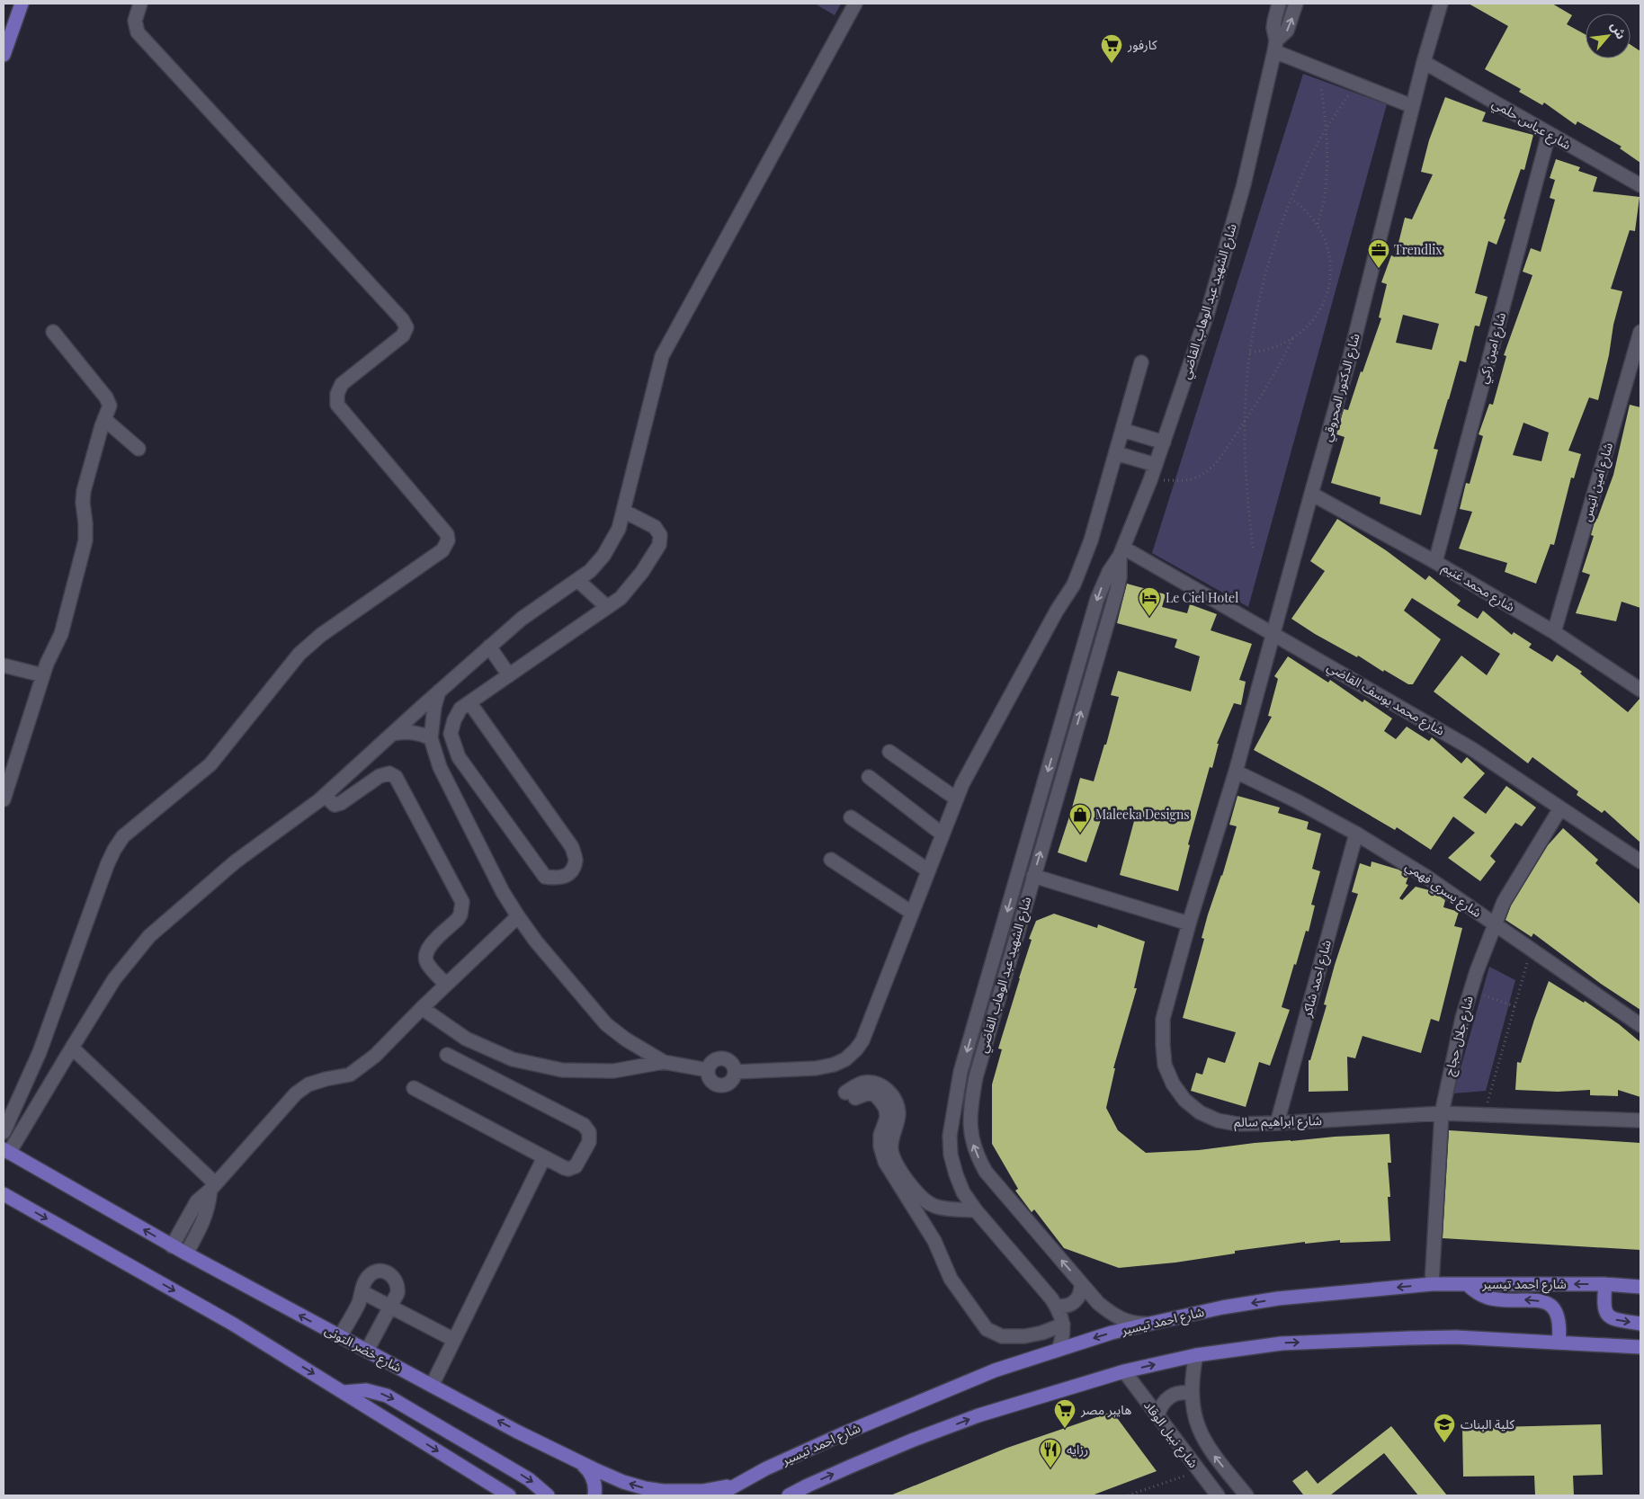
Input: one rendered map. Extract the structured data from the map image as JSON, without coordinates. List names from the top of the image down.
{
  "streets": {
    "main road": ["شارع احمد تيسير", "شارع خضر التونى"],
    "street": [
      "شارع عباس حلمي",
      "شارع الشهيد عبد الوهاب القاضي",
      "شارع امين زكي",
      "شارع الدكتور المحروقي",
      "شارع امين انيس",
      "شارع محمد غنيم",
      "شارع محمد يوسف القاضي",
      "شارع يسري فهمي",
      "شارع احمد شاكر",
      "شارع جلال حجاج",
      "شارع ابراهيم سالم",
      "شارع نبيل الوقاد"
    ]
  },
  "crossings": [
    ["شارع عباس حلمي", "شارع امين زكي"],
    ["شارع عباس حلمي", "شارع الدكتور المحروقي"],
    ["شارع الشهيد عبد الوهاب القاضي", "شارع محمد يوسف القاضي"],
    ["شارع الشهيد عبد الوهاب القاضي", "شارع احمد تيسير"],
    ["شارع امين زكي", "شارع محمد غنيم"],
    ["شارع الدكتور المحروقي", "شارع محمد غنيم"],
    ["شارع الدكتور المحروقي", "شارع محمد يوسف القاضي"],
    ["شارع الدكتور المحروقي", "شارع يسري فهمي"],
    ["شارع الدكتور المحروقي", "شارع ابراهيم سالم"],
    ["شارع امين انيس", "شارع محمد غنيم"],
    ["شارع محمد يوسف القاضي", "شارع جلال حجاج"],
    ["شارع يسري فهمي", "شارع احمد شاكر"],
    ["شارع يسري فهمي", "شارع جلال حجاج"],
    ["شارع يسري فهمي", "شارع ابراهيم سالم"],
    ["شارع احمد شاكر", "شارع ابراهيم سالم"],
    ["شارع جلال حجاج", "شارع ابراهيم سالم"],
    ["شارع جلال حجاج", "شارع احمد تيسير"],
    ["شارع احمد تيسير", "شارع خضر التونى"]
  ],
  "places": {
    "supermarket": ["كارفور", "هايبر مصر"],
    "office": ["Trendlix"],
    "hotel": ["Le Ciel Hotel"],
    "shop": ["Maleeka Designs"],
    "school or university": ["كلية البنات"],
    "restaurant": ["رزايه"]
  },
  "north": "top right"
}
